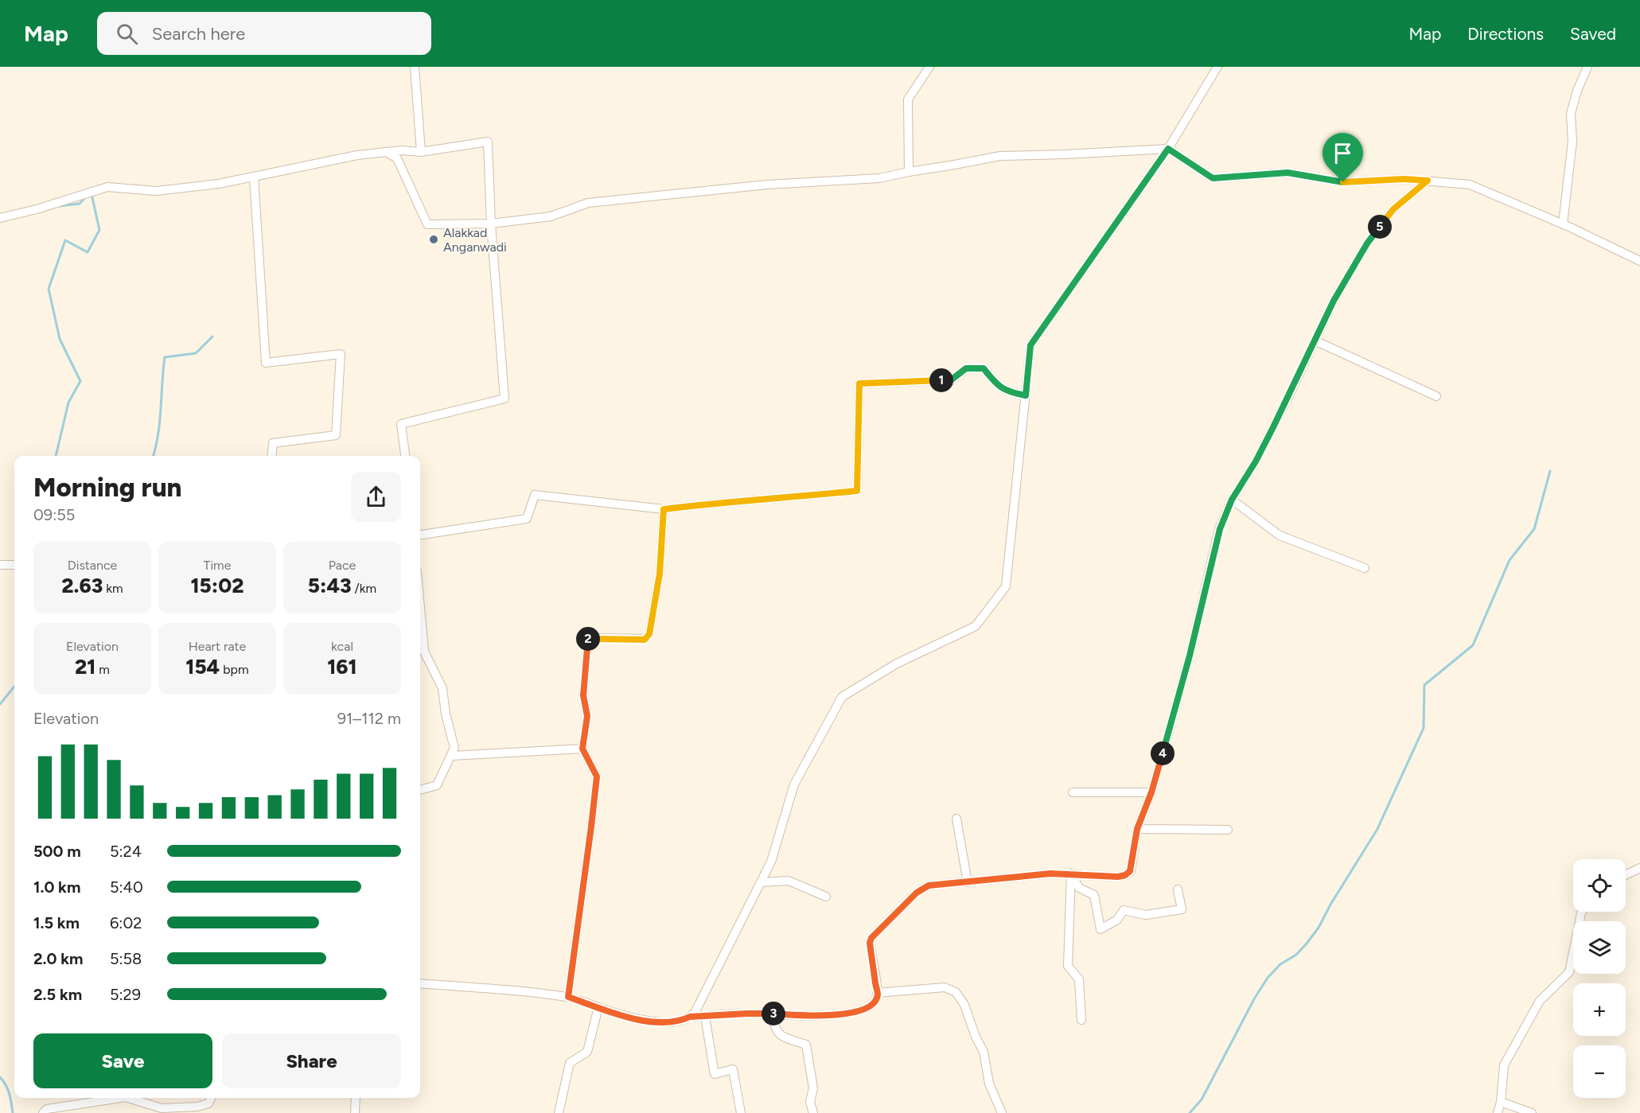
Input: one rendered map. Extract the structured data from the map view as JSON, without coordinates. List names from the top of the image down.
{
  "places": ["Alakkad Anganwadi"],
  "page": {
    "header": "Map",
    "search": "Search here",
    "nav": ["Map", "Directions", "Saved"],
    "pins": [
      "5",
      "1",
      "2",
      "4",
      "3"
    ],
    "heading": ["Morning run", "09:55"],
    "stats": [
      ["Distance", "2.63 km"],
      ["Time", "15:02"],
      ["Pace", "5:43 /km"],
      ["Elevation", "21 m"],
      ["Heart rate", "154 bpm"],
      ["kcal", "161"]
    ],
    "chart": ["Elevation", "91–112 m"],
    "list": [
      {
        "name": "500 m",
        "note": "5:24"
      },
      {
        "name": "1.0 km",
        "note": "5:40"
      },
      {
        "name": "1.5 km",
        "note": "6:02"
      },
      {
        "name": "2.0 km",
        "note": "5:58"
      },
      {
        "name": "2.5 km",
        "note": "5:29"
      }
    ],
    "map_buttons": ["+", "−"],
    "buttons": ["Save", "Share"]
  }
}
